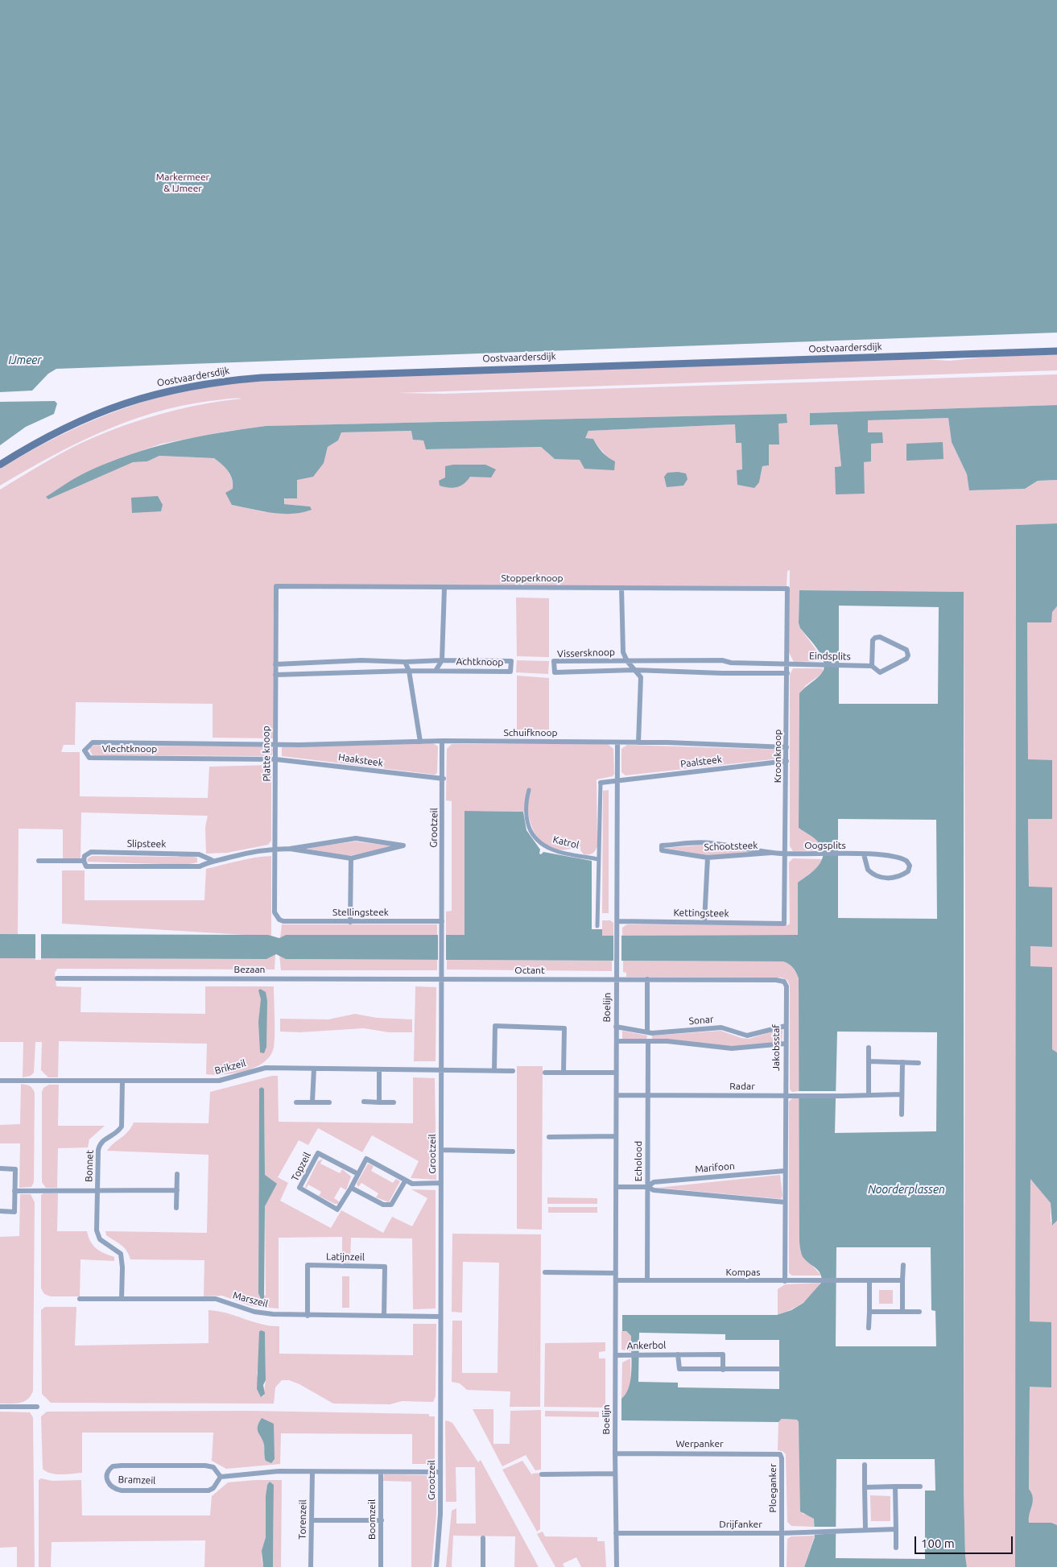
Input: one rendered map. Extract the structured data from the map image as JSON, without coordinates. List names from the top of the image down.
{
  "streets": {
    "main road": ["Oostvaardersdijk"],
    "street": [
      "Stopperknoop",
      "Vissersknoop",
      "Eindsplits",
      "Achtknoop",
      "Schuifknoop",
      "Vlechtknoop",
      "Platte knoop",
      "Kroonknoop",
      "Haaksteek",
      "Paalsteek",
      "Grootzeil",
      "Katrol",
      "Slipsteek",
      "Oogsplits",
      "Schootsteek",
      "Stellingsteek",
      "Kettingsteek",
      "Bezaan",
      "Octant",
      "Boelijn",
      "Sonar",
      "Jakobsstaf",
      "Brikzeil",
      "Radar",
      "Echolood",
      "Bonnet",
      "Topzeil",
      "Marifoon",
      "Latijnzeil",
      "Kompas",
      "Marszeil",
      "Ankerbol",
      "Werpanker",
      "Bramzeil",
      "Ploeganker",
      "Torenzeil",
      "Boomzeil",
      "Drijfanker"
    ]
  },
  "crossings": [
    ["Stopperknoop", "Platte knoop"],
    ["Stopperknoop", "Kroonknoop"],
    ["Vissersknoop", "Eindsplits"],
    ["Vissersknoop", "Kroonknoop"],
    ["Eindsplits", "Kroonknoop"],
    ["Achtknoop", "Platte knoop"],
    ["Schuifknoop", "Vlechtknoop"],
    ["Schuifknoop", "Platte knoop"],
    ["Schuifknoop", "Kroonknoop"],
    ["Schuifknoop", "Grootzeil"],
    ["Schuifknoop", "Boelijn"],
    ["Vlechtknoop", "Platte knoop"],
    ["Vlechtknoop", "Haaksteek"],
    ["Platte knoop", "Haaksteek"],
    ["Platte knoop", "Slipsteek"],
    ["Platte knoop", "Stellingsteek"],
    ["Kroonknoop", "Paalsteek"],
    ["Kroonknoop", "Oogsplits"],
    ["Kroonknoop", "Schootsteek"],
    ["Kroonknoop", "Kettingsteek"],
    ["Haaksteek", "Grootzeil"],
    ["Paalsteek", "Boelijn"],
    ["Grootzeil", "Stellingsteek"],
    ["Grootzeil", "Bezaan"],
    ["Grootzeil", "Octant"],
    ["Grootzeil", "Brikzeil"],
    ["Grootzeil", "Topzeil"],
    ["Grootzeil", "Marszeil"],
    ["Oogsplits", "Schootsteek"],
    ["Kettingsteek", "Boelijn"],
    ["Bezaan", "Octant"],
    ["Octant", "Boelijn"],
    ["Octant", "Jakobsstaf"],
    ["Boelijn", "Sonar"],
    ["Boelijn", "Jakobsstaf"],
    ["Boelijn", "Radar"],
    ["Boelijn", "Marifoon"],
    ["Boelijn", "Kompas"],
    ["Boelijn", "Ankerbol"],
    ["Boelijn", "Werpanker"],
    ["Boelijn", "Drijfanker"],
    ["Sonar", "Jakobsstaf"],
    ["Jakobsstaf", "Radar"],
    ["Jakobsstaf", "Marifoon"],
    ["Jakobsstaf", "Kompas"],
    ["Brikzeil", "Bonnet"],
    ["Radar", "Echolood"],
    ["Echolood", "Marifoon"],
    ["Echolood", "Kompas"],
    ["Bonnet", "Marszeil"],
    ["Latijnzeil", "Marszeil"],
    ["Werpanker", "Ploeganker"],
    ["Ploeganker", "Drijfanker"]
  ],
  "water": ["IJmeer", "Noorderplassen"],
  "parks": ["Markermeer & IJmeer"],
  "scale_bar": "100 m"
}
